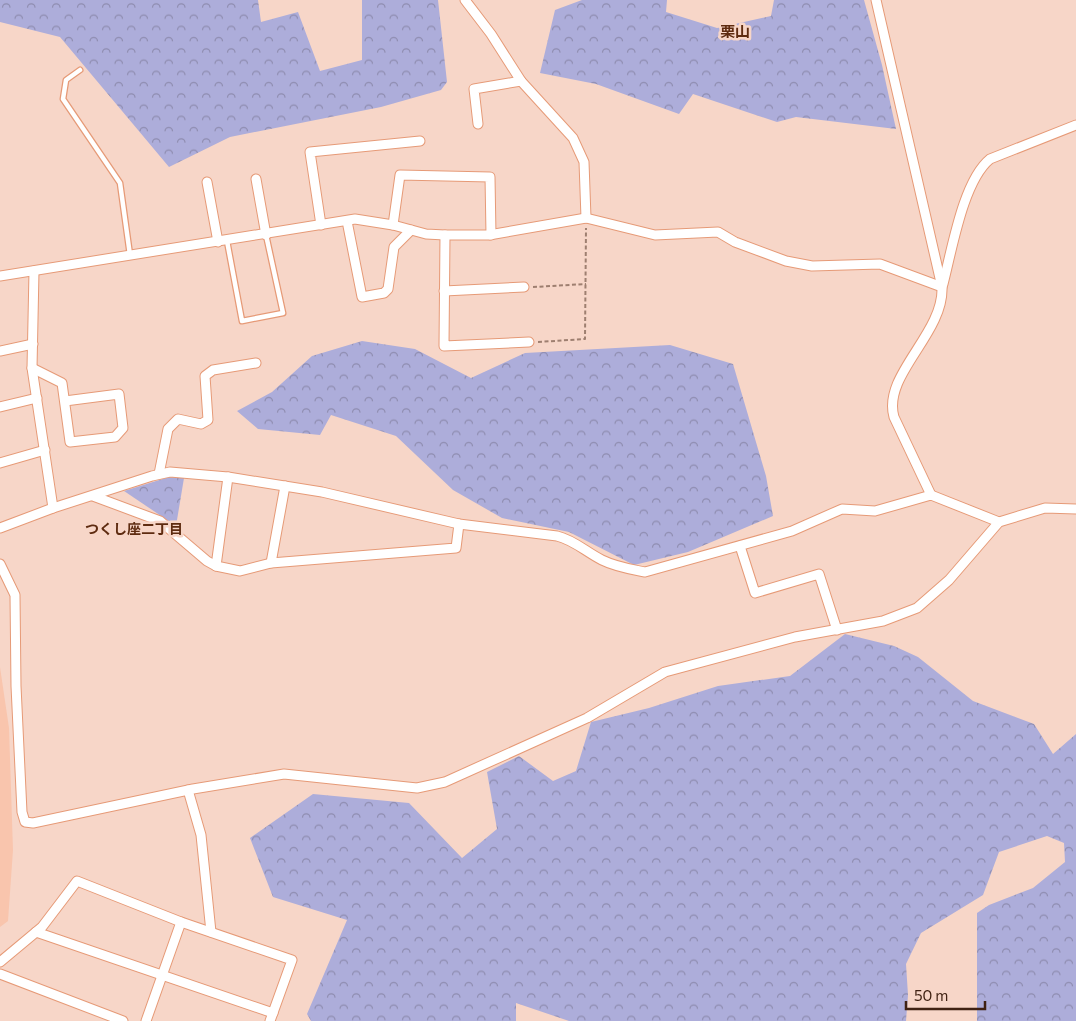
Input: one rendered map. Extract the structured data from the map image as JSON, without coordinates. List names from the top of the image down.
{
  "districts": ["栗山", "つくし座二丁目"],
  "scale_bar": "50 m"
}
